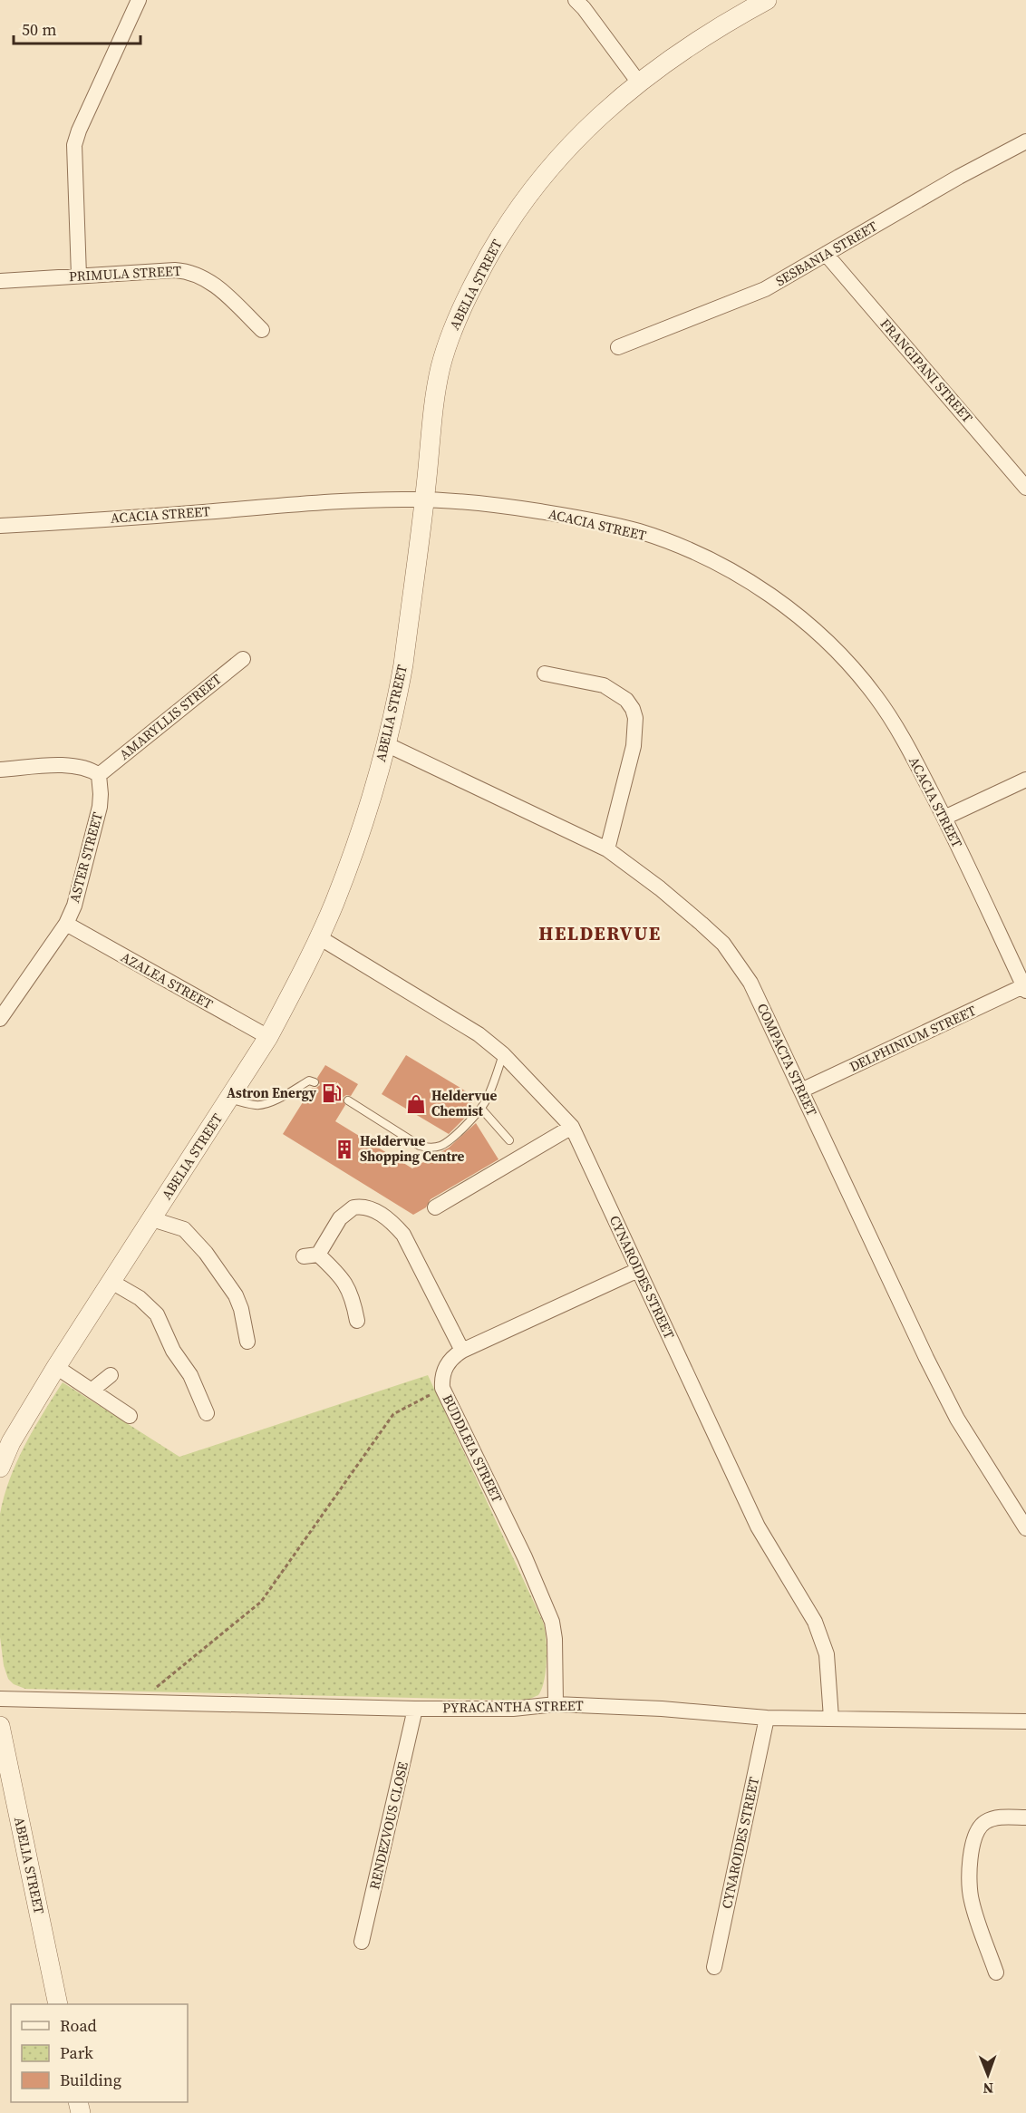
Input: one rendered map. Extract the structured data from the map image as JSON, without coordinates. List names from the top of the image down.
{
  "streets": {
    "street": [
      "SESBANIA STREET",
      "PRIMULA STREET",
      "ABELIA STREET",
      "FRANGIPANI STREET",
      "ACACIA STREET",
      "AMARYLLIS STREET",
      "ASTER STREET",
      "AZALEA STREET",
      "DELPHINIUM STREET",
      "COMPACTA STREET",
      "CYNAROIDES STREET",
      "BUDDLEIA STREET",
      "PYRACANTHA STREET",
      "RENDEZVOUS CLOSE"
    ]
  },
  "crossings": [
    ["SESBANIA STREET", "FRANGIPANI STREET"],
    ["ABELIA STREET", "ACACIA STREET"],
    ["ABELIA STREET", "AZALEA STREET"],
    ["ABELIA STREET", "COMPACTA STREET"],
    ["ABELIA STREET", "CYNAROIDES STREET"],
    ["ACACIA STREET", "DELPHINIUM STREET"],
    ["AMARYLLIS STREET", "ASTER STREET"],
    ["ASTER STREET", "AZALEA STREET"],
    ["DELPHINIUM STREET", "COMPACTA STREET"],
    ["CYNAROIDES STREET", "BUDDLEIA STREET"],
    ["CYNAROIDES STREET", "PYRACANTHA STREET"],
    ["BUDDLEIA STREET", "PYRACANTHA STREET"],
    ["PYRACANTHA STREET", "RENDEZVOUS CLOSE"]
  ],
  "districts": ["HELDERVUE"],
  "places": {
    "fuel station": ["Astron Energy"],
    "shop": ["Heldervue Chemist"],
    "building": ["Heldervue Shopping Centre"]
  },
  "legend": ["Road", "Park", "Building"],
  "scale_bar": "50 m",
  "north": "bottom"
}
